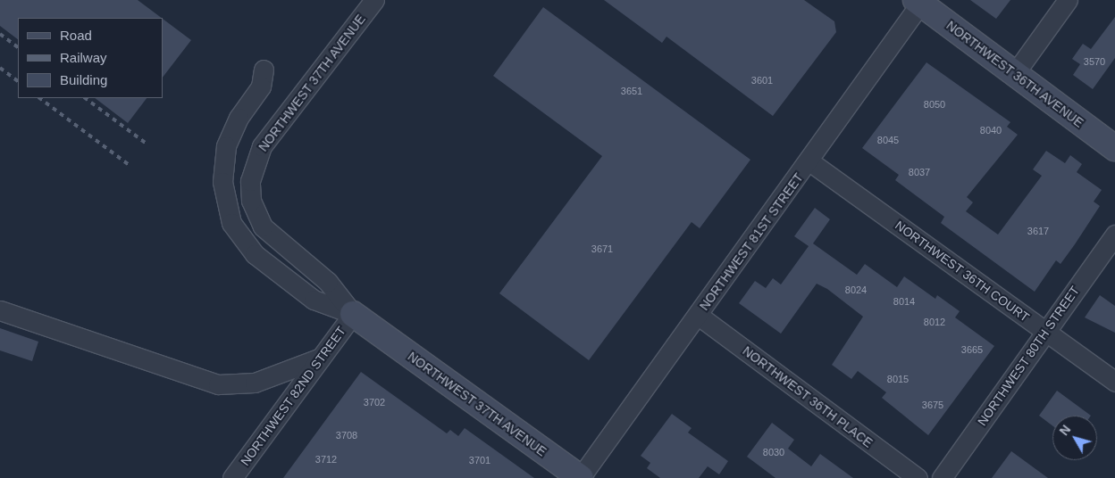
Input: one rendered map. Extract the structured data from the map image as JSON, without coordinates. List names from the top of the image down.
{
  "streets": {
    "street": [
      "NORTHWEST 36TH AVENUE",
      "NORTHWEST 37TH AVENUE",
      "NORTHWEST 81ST STREET",
      "NORTHWEST 36TH COURT",
      "NORTHWEST 80TH STREET",
      "NORTHWEST 82ND STREET",
      "NORTHWEST 36TH PLACE"
    ]
  },
  "crossings": [
    ["NORTHWEST 36TH AVENUE", "NORTHWEST 81ST STREET"],
    ["NORTHWEST 37TH AVENUE", "NORTHWEST 81ST STREET"],
    ["NORTHWEST 37TH AVENUE", "NORTHWEST 82ND STREET"],
    ["NORTHWEST 81ST STREET", "NORTHWEST 36TH COURT"],
    ["NORTHWEST 81ST STREET", "NORTHWEST 36TH PLACE"],
    ["NORTHWEST 36TH COURT", "NORTHWEST 80TH STREET"]
  ],
  "house_numbers": [
    "3570",
    "3601",
    "3651",
    "8050",
    "8040",
    "8045",
    "8037",
    "3617",
    "3671",
    "8024",
    "8014",
    "8012",
    "3665",
    "8015",
    "3702",
    "3675",
    "3708",
    "8030",
    "3712",
    "3701"
  ],
  "legend": ["Road", "Railway", "Building"],
  "north": "top left"
}
